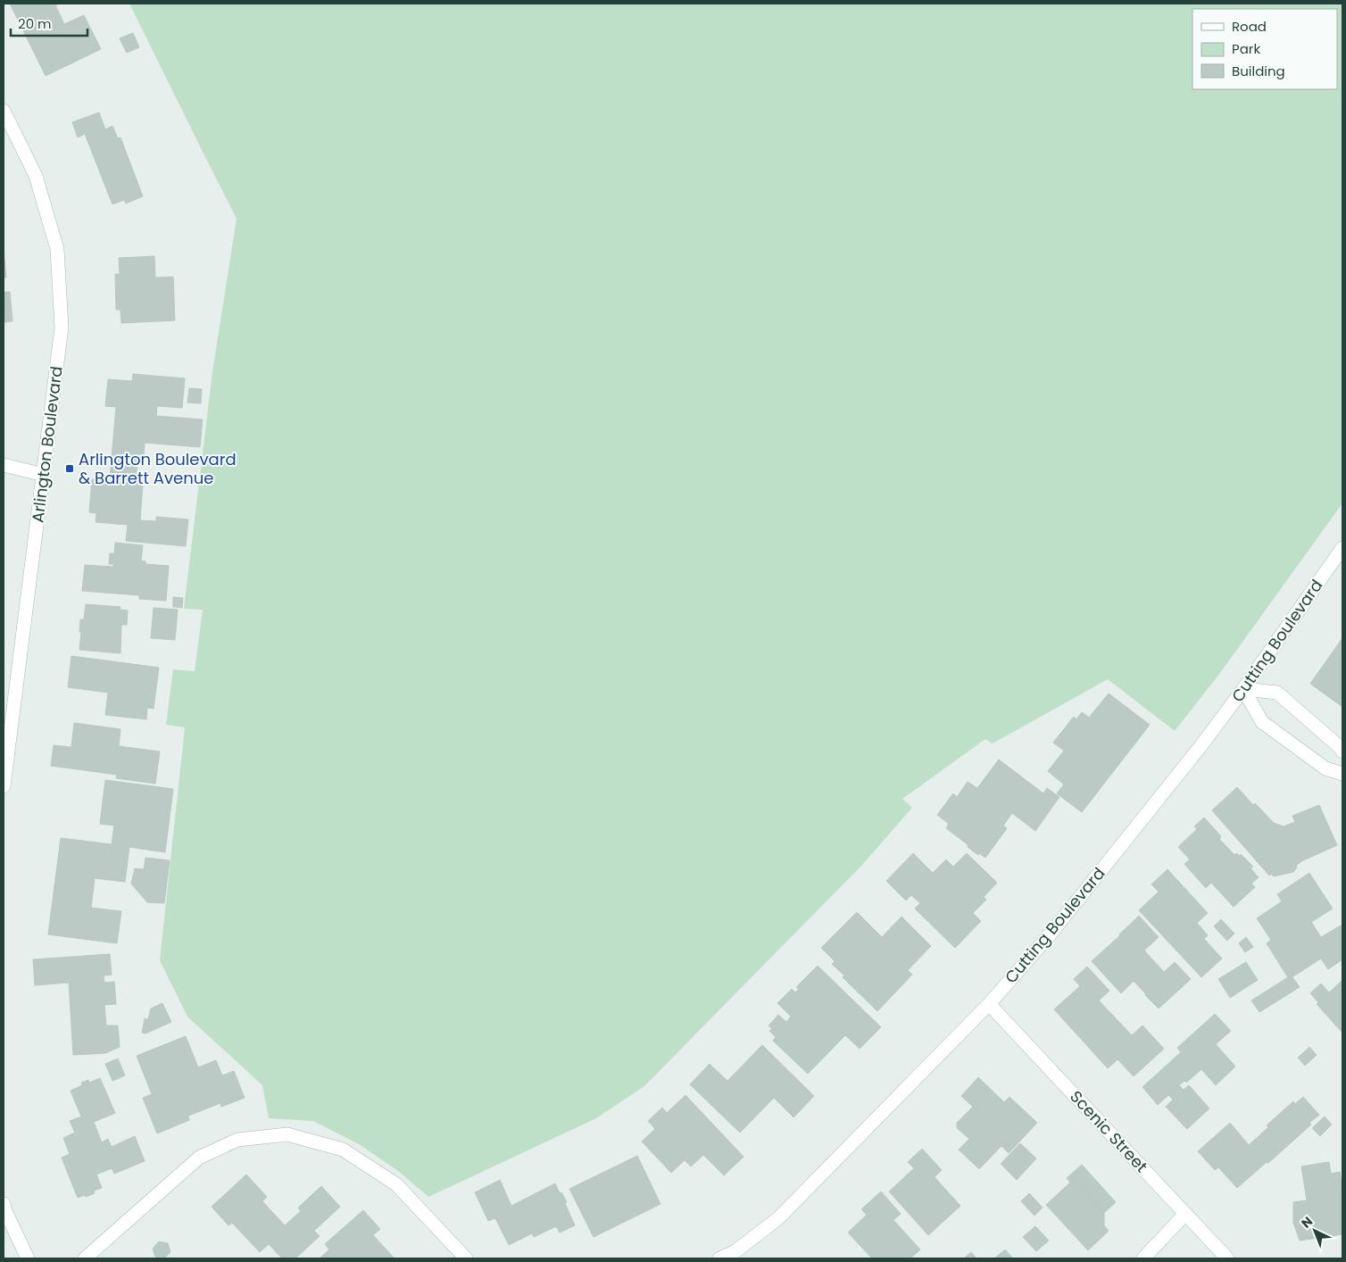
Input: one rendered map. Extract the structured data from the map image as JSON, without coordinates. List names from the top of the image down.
{
  "streets": {
    "street": ["Arlington Boulevard", "Cutting Boulevard", "Scenic Street"]
  },
  "crossings": [
    ["Cutting Boulevard", "Scenic Street"]
  ],
  "places": {
    "transit": ["Arlington Boulevard & Barrett Avenue"]
  },
  "legend": ["Road", "Park", "Building"],
  "scale_bar": "20 m",
  "north": "top left"
}
